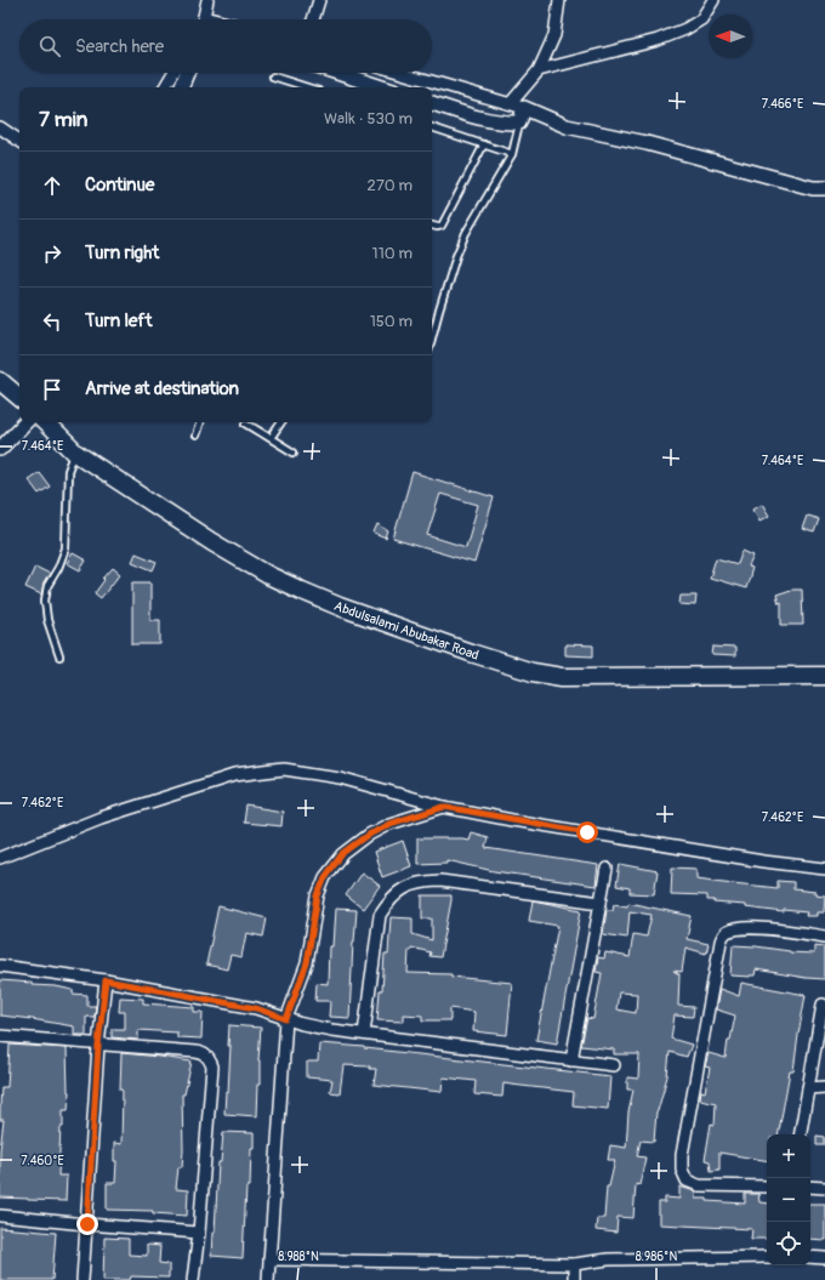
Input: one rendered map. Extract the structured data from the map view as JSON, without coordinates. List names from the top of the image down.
{
  "streets": {
    "main road": ["Abdulsalami Abubakar Road"]
  },
  "north": "left",
  "page": {
    "search": "Search here",
    "heading": ["7 min", "Walk · 530 m"],
    "list": [
      ["Continue", "270 m"],
      ["Turn right", "110 m"],
      ["Turn left", "150 m"],
      "Arrive at destination"
    ],
    "map_buttons": ["+", "−"]
  },
  "coordinates": [
    "7.466°E",
    "7.464°E",
    "7.462°E",
    "7.460°E",
    "8.988°N",
    "8.986°N"
  ]
}
